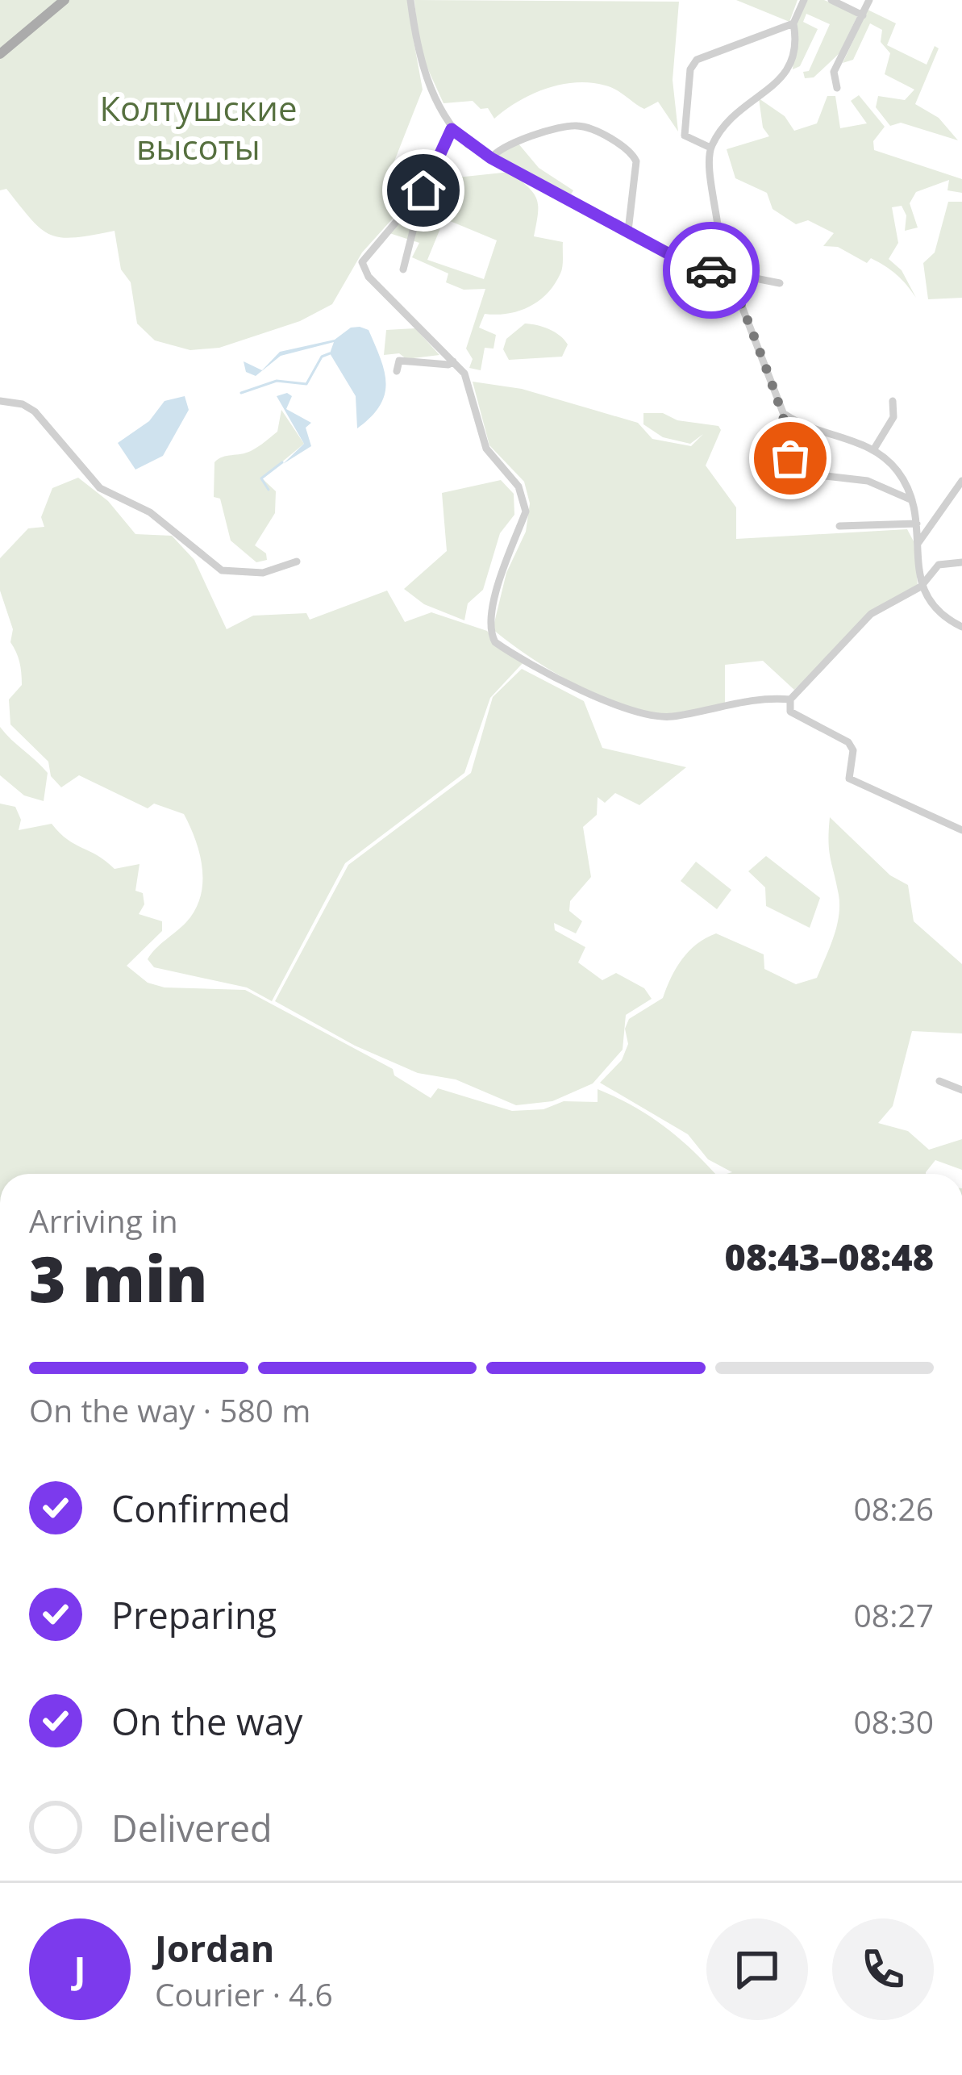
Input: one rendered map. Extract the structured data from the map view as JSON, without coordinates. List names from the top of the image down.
{
  "parks": ["Колтушские высоты"],
  "page": {
    "heading": ["3 min", "Arriving in", "08:43–08:48"],
    "panel": ["Jordan", "Courier · 4.6"],
    "bar": "On the way · 580 m",
    "list": [
      ["Confirmed", "08:26"],
      ["Preparing", "08:27"],
      ["On the way", "08:30"],
      "Delivered"
    ],
    "round": "J"
  }
}
